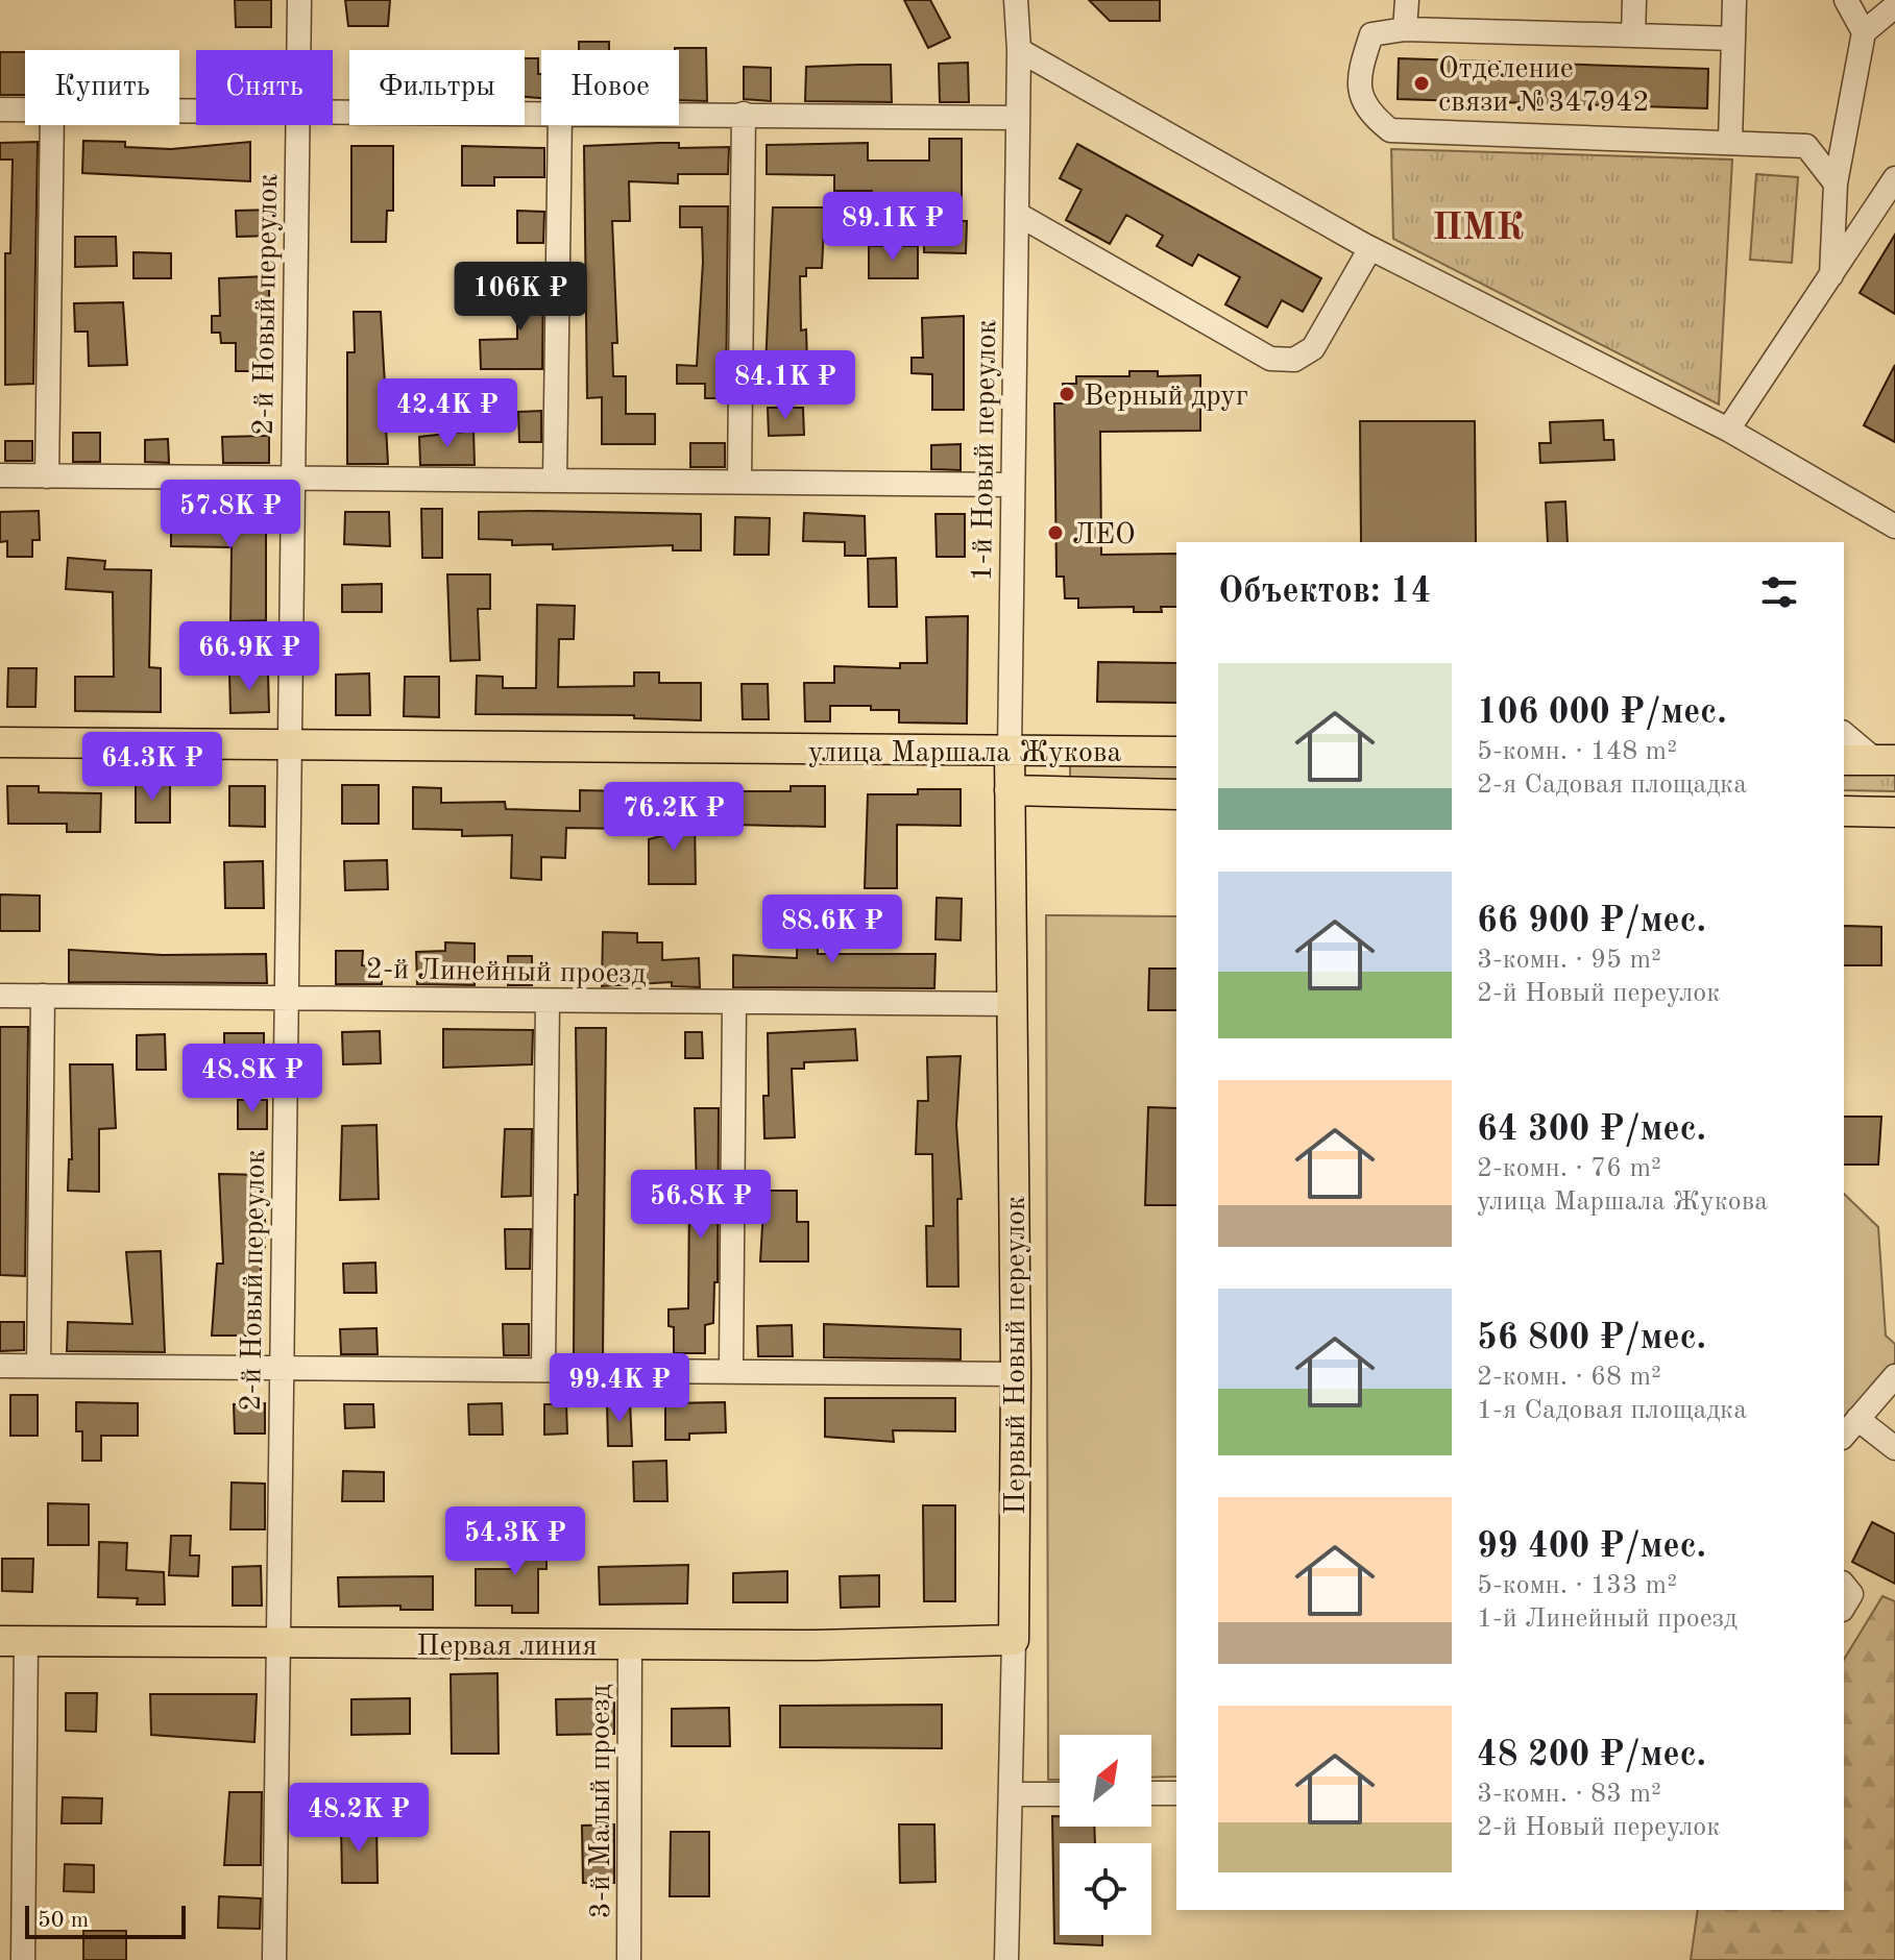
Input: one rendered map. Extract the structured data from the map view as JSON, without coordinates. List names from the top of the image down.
{
  "streets": {
    "main road": ["улица Маршала Жукова", "Первый Новый переулок", "Первая линия"],
    "street": [
      "2-й Новый переулок",
      "1-й Новый переулок",
      "2-й Линейный проезд",
      "3-й Малый проезд"
    ]
  },
  "crossings": [
    ["2-й Новый переулок", "улица Маршала Жукова"],
    ["2-й Новый переулок", "2-й Линейный проезд"],
    ["2-й Новый переулок", "Первая линия"],
    ["1-й Новый переулок", "улица Маршала Жукова"],
    ["1-й Новый переулок", "Первый Новый переулок"],
    ["улица Маршала Жукова", "Первый Новый переулок"],
    ["2-й Линейный проезд", "Первый Новый переулок"],
    ["Первый Новый переулок", "Первая линия"],
    ["Первая линия", "3-й Малый проезд"]
  ],
  "districts": ["ПМК"],
  "places": ["Отделение связи №347942", "Верный друг", "ЛЕО"],
  "scale_bar": "50 m",
  "north": "top right",
  "page": {
    "chip": [
      "Купить",
      "Снять",
      "Фильтры",
      "Новое"
    ],
    "price": [
      "89.1K ₽",
      "106K ₽",
      "84.1K ₽",
      "42.4K ₽",
      "57.8K ₽",
      "66.9K ₽",
      "64.3K ₽",
      "76.2K ₽",
      "88.6K ₽",
      "48.8K ₽",
      "56.8K ₽",
      "99.4K ₽",
      "54.3K ₽",
      "48.2K ₽"
    ],
    "heading": "Объектов: 14",
    "list": [
      {
        "name": "106 000 ₽/мес.",
        "note": "5-комн. · 148 m² · 2-я Cадовая площадка"
      },
      {
        "name": "66 900 ₽/мес.",
        "note": "3-комн. · 95 m² · 2-й Новый переулок"
      },
      {
        "name": "64 300 ₽/мес.",
        "note": "2-комн. · 76 m² · улица Маршала Жукова"
      },
      {
        "name": "56 800 ₽/мес.",
        "note": "2-комн. · 68 m² · 1-я Садовая площадка"
      },
      {
        "name": "99 400 ₽/мес.",
        "note": "5-комн. · 133 m² · 1-й Линейный проезд"
      },
      {
        "name": "48 200 ₽/мес.",
        "note": "3-комн. · 83 m² · 2-й Новый переулок"
      }
    ],
    "scale": "50 m"
  }
}
